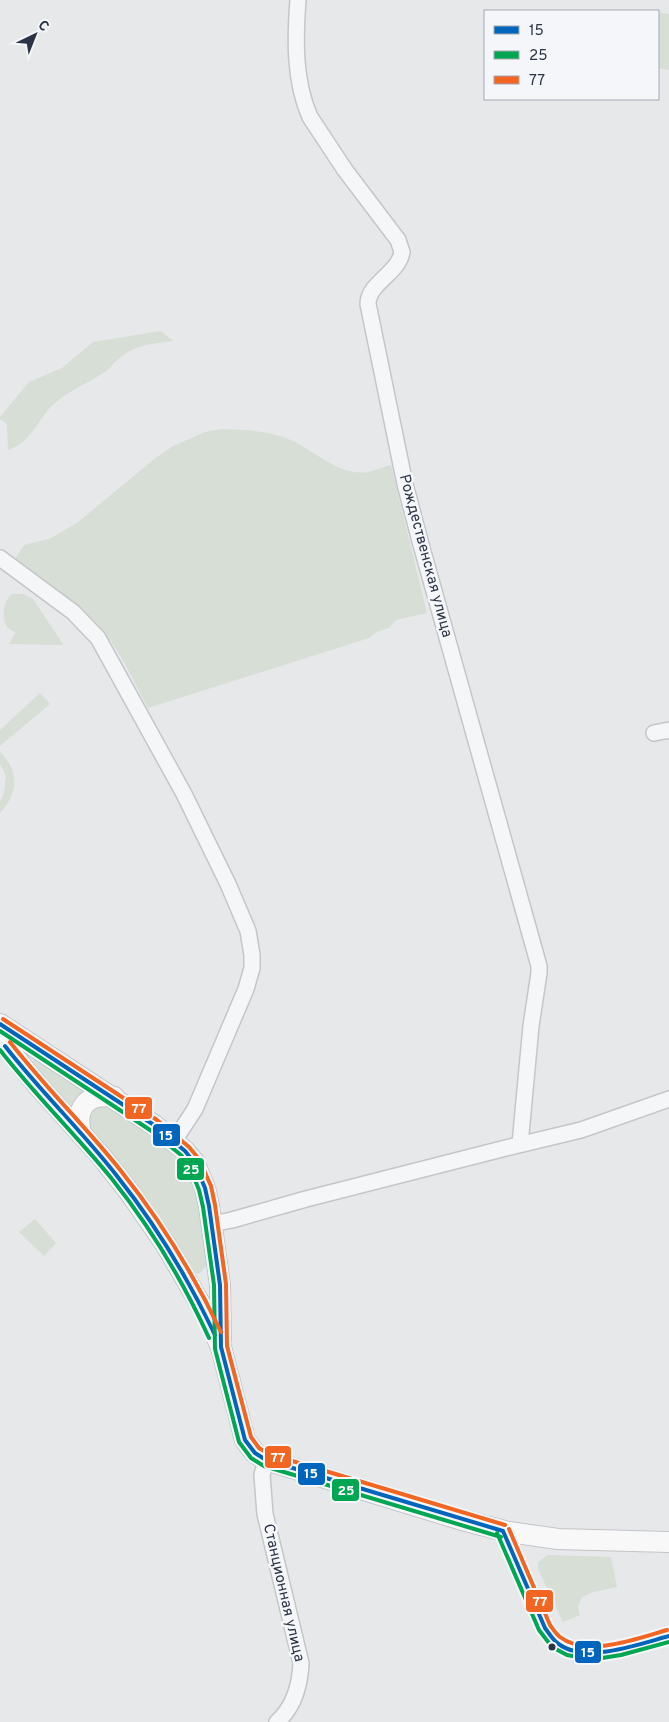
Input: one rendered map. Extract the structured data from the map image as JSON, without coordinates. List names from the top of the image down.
{
  "streets": {
    "street": ["Рождественская улица", "Станционная улица"]
  },
  "lines": ["transit line 77", "transit line 15", "transit line 25"],
  "legend": ["15", "25", "77"],
  "north": "top right"
}
